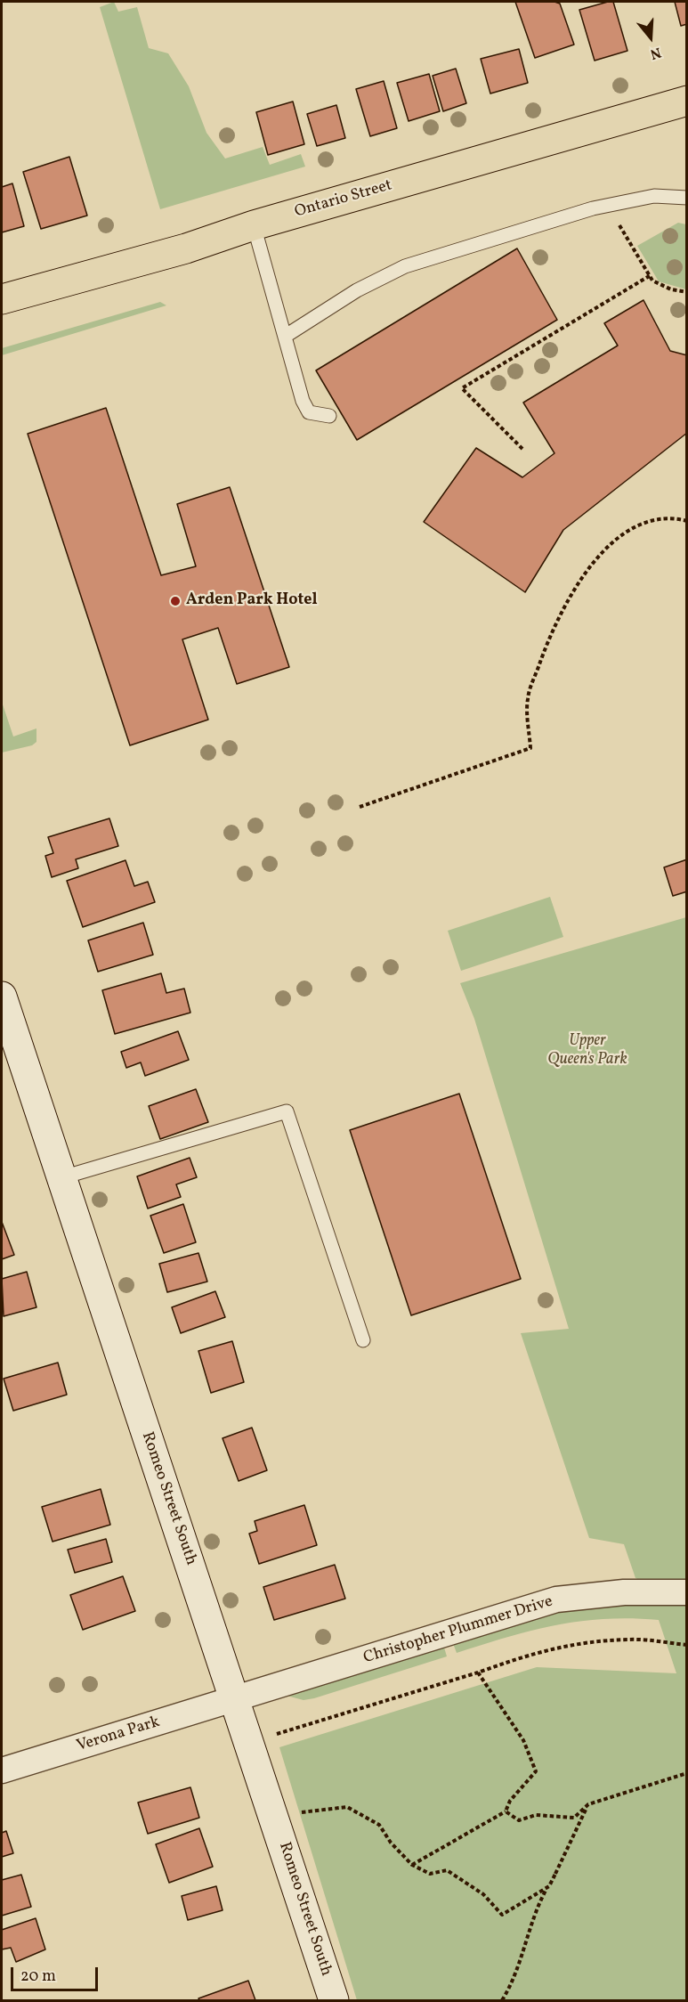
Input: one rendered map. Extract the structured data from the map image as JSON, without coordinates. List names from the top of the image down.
{
  "streets": {
    "main road": ["Ontario Street", "Romeo Street South"],
    "street": ["Christopher Plummer Drive", "Verona Park"]
  },
  "crossings": [
    ["Romeo Street South", "Christopher Plummer Drive"],
    ["Romeo Street South", "Verona Park"],
    ["Christopher Plummer Drive", "Verona Park"]
  ],
  "parks": ["Upper Queen's Park"],
  "places": ["Arden Park Hotel"],
  "scale_bar": "20 m",
  "north": "bottom"
}
